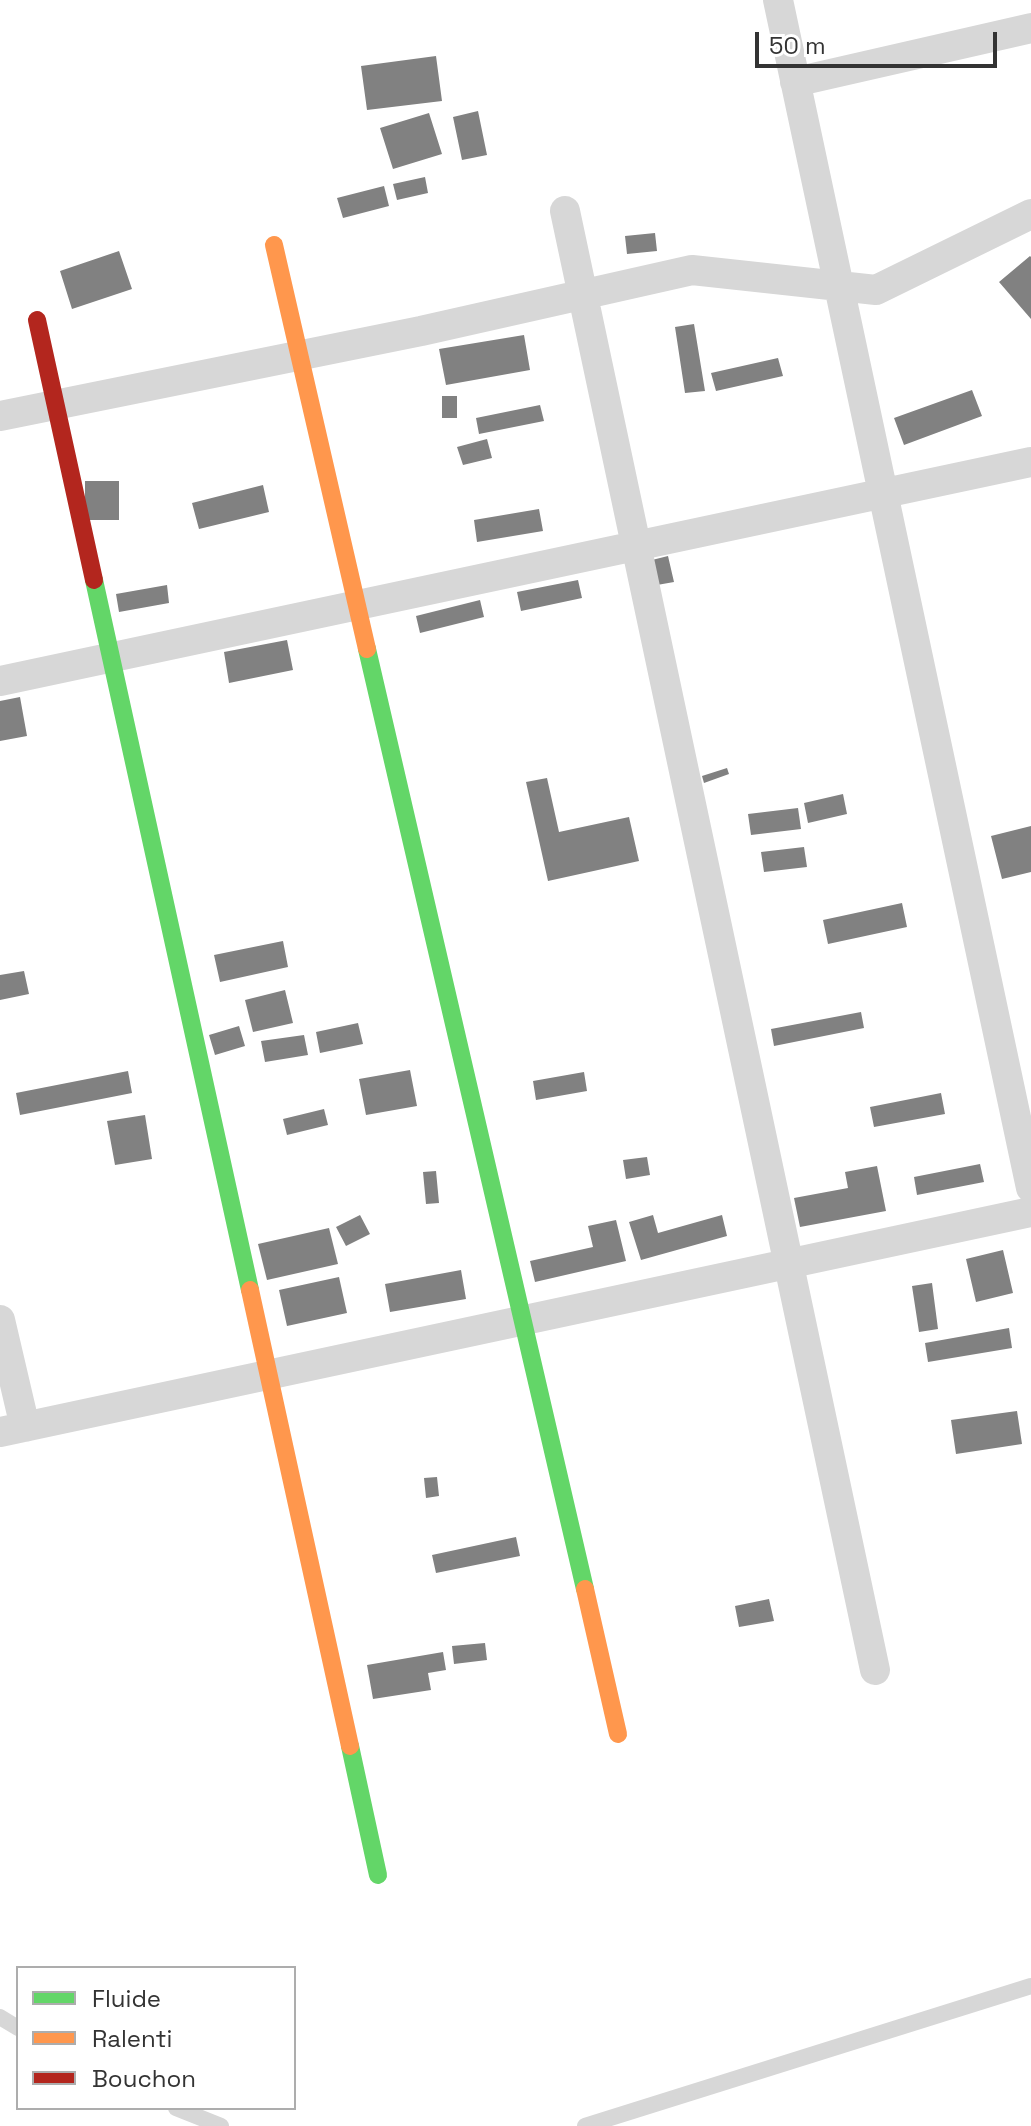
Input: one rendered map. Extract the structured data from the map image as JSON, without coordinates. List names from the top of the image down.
{
  "legend": ["Fluide", "Ralenti", "Bouchon"],
  "scale_bar": "50 m"
}
